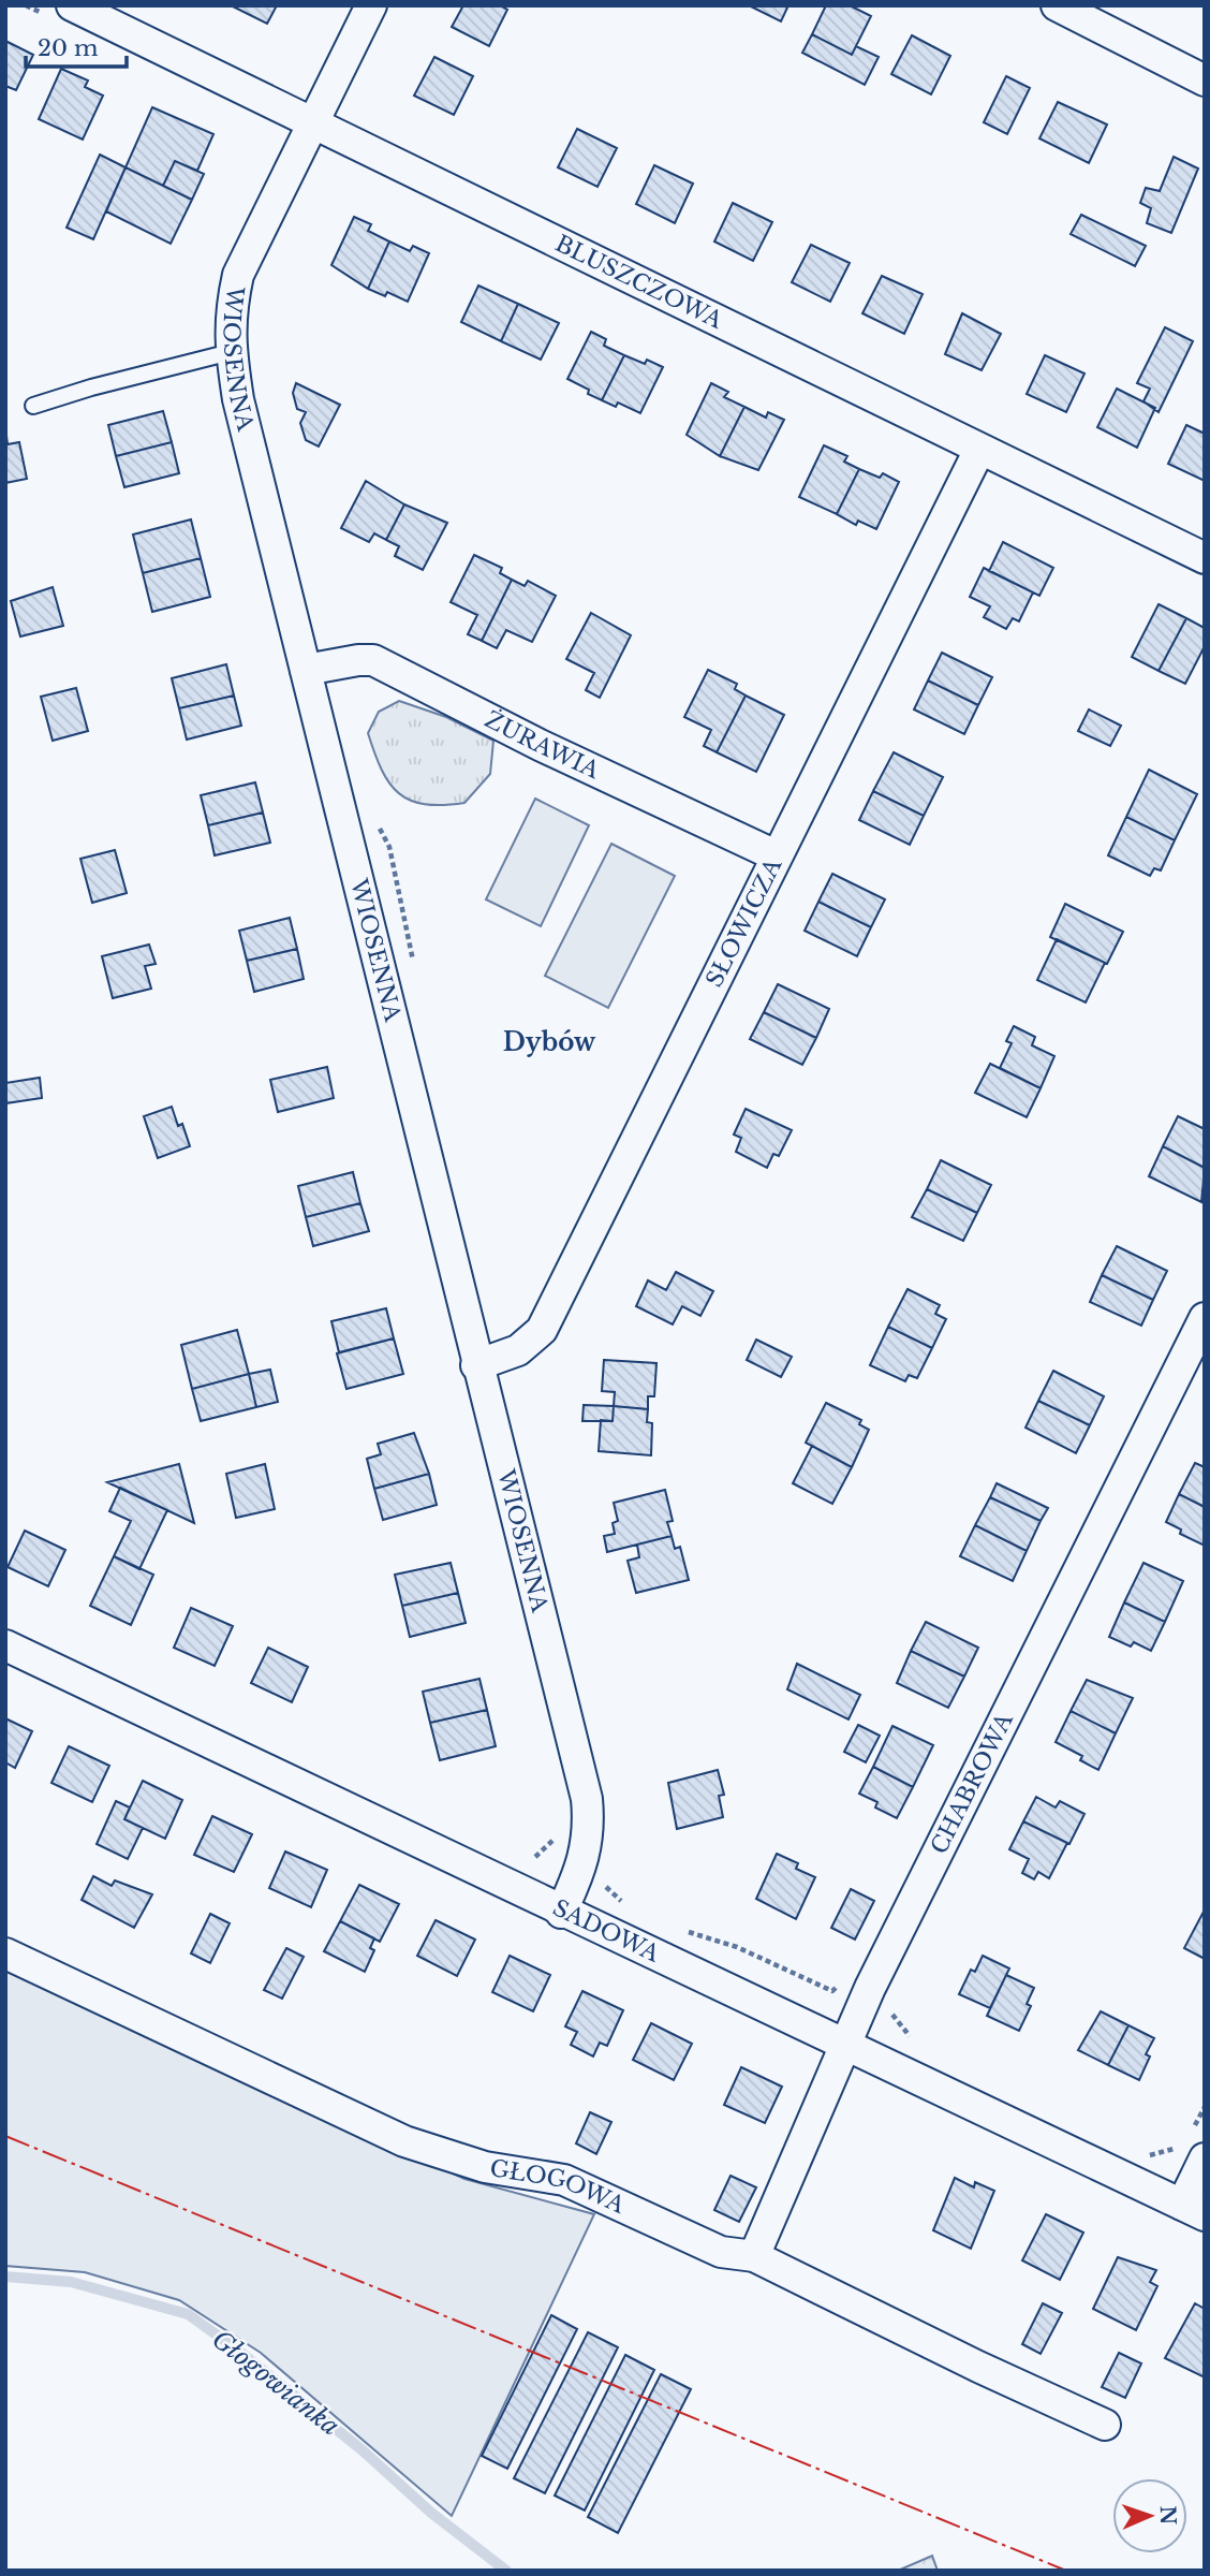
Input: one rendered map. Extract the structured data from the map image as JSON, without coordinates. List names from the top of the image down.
{
  "streets": {
    "street": [
      "BLUSZCZOWA",
      "WIOSENNA",
      "ŻURAWIA",
      "SŁOWICZA",
      "CHABROWA",
      "SADOWA",
      "GŁOGOWA"
    ]
  },
  "crossings": [
    ["BLUSZCZOWA", "WIOSENNA"],
    ["BLUSZCZOWA", "SŁOWICZA"],
    ["WIOSENNA", "ŻURAWIA"],
    ["WIOSENNA", "SŁOWICZA"],
    ["WIOSENNA", "SADOWA"],
    ["ŻURAWIA", "SŁOWICZA"],
    ["CHABROWA", "SADOWA"],
    ["CHABROWA", "GŁOGOWA"]
  ],
  "districts": ["Dybów"],
  "water": ["Głogowianka"],
  "scale_bar": "20 m",
  "north": "right"
}
